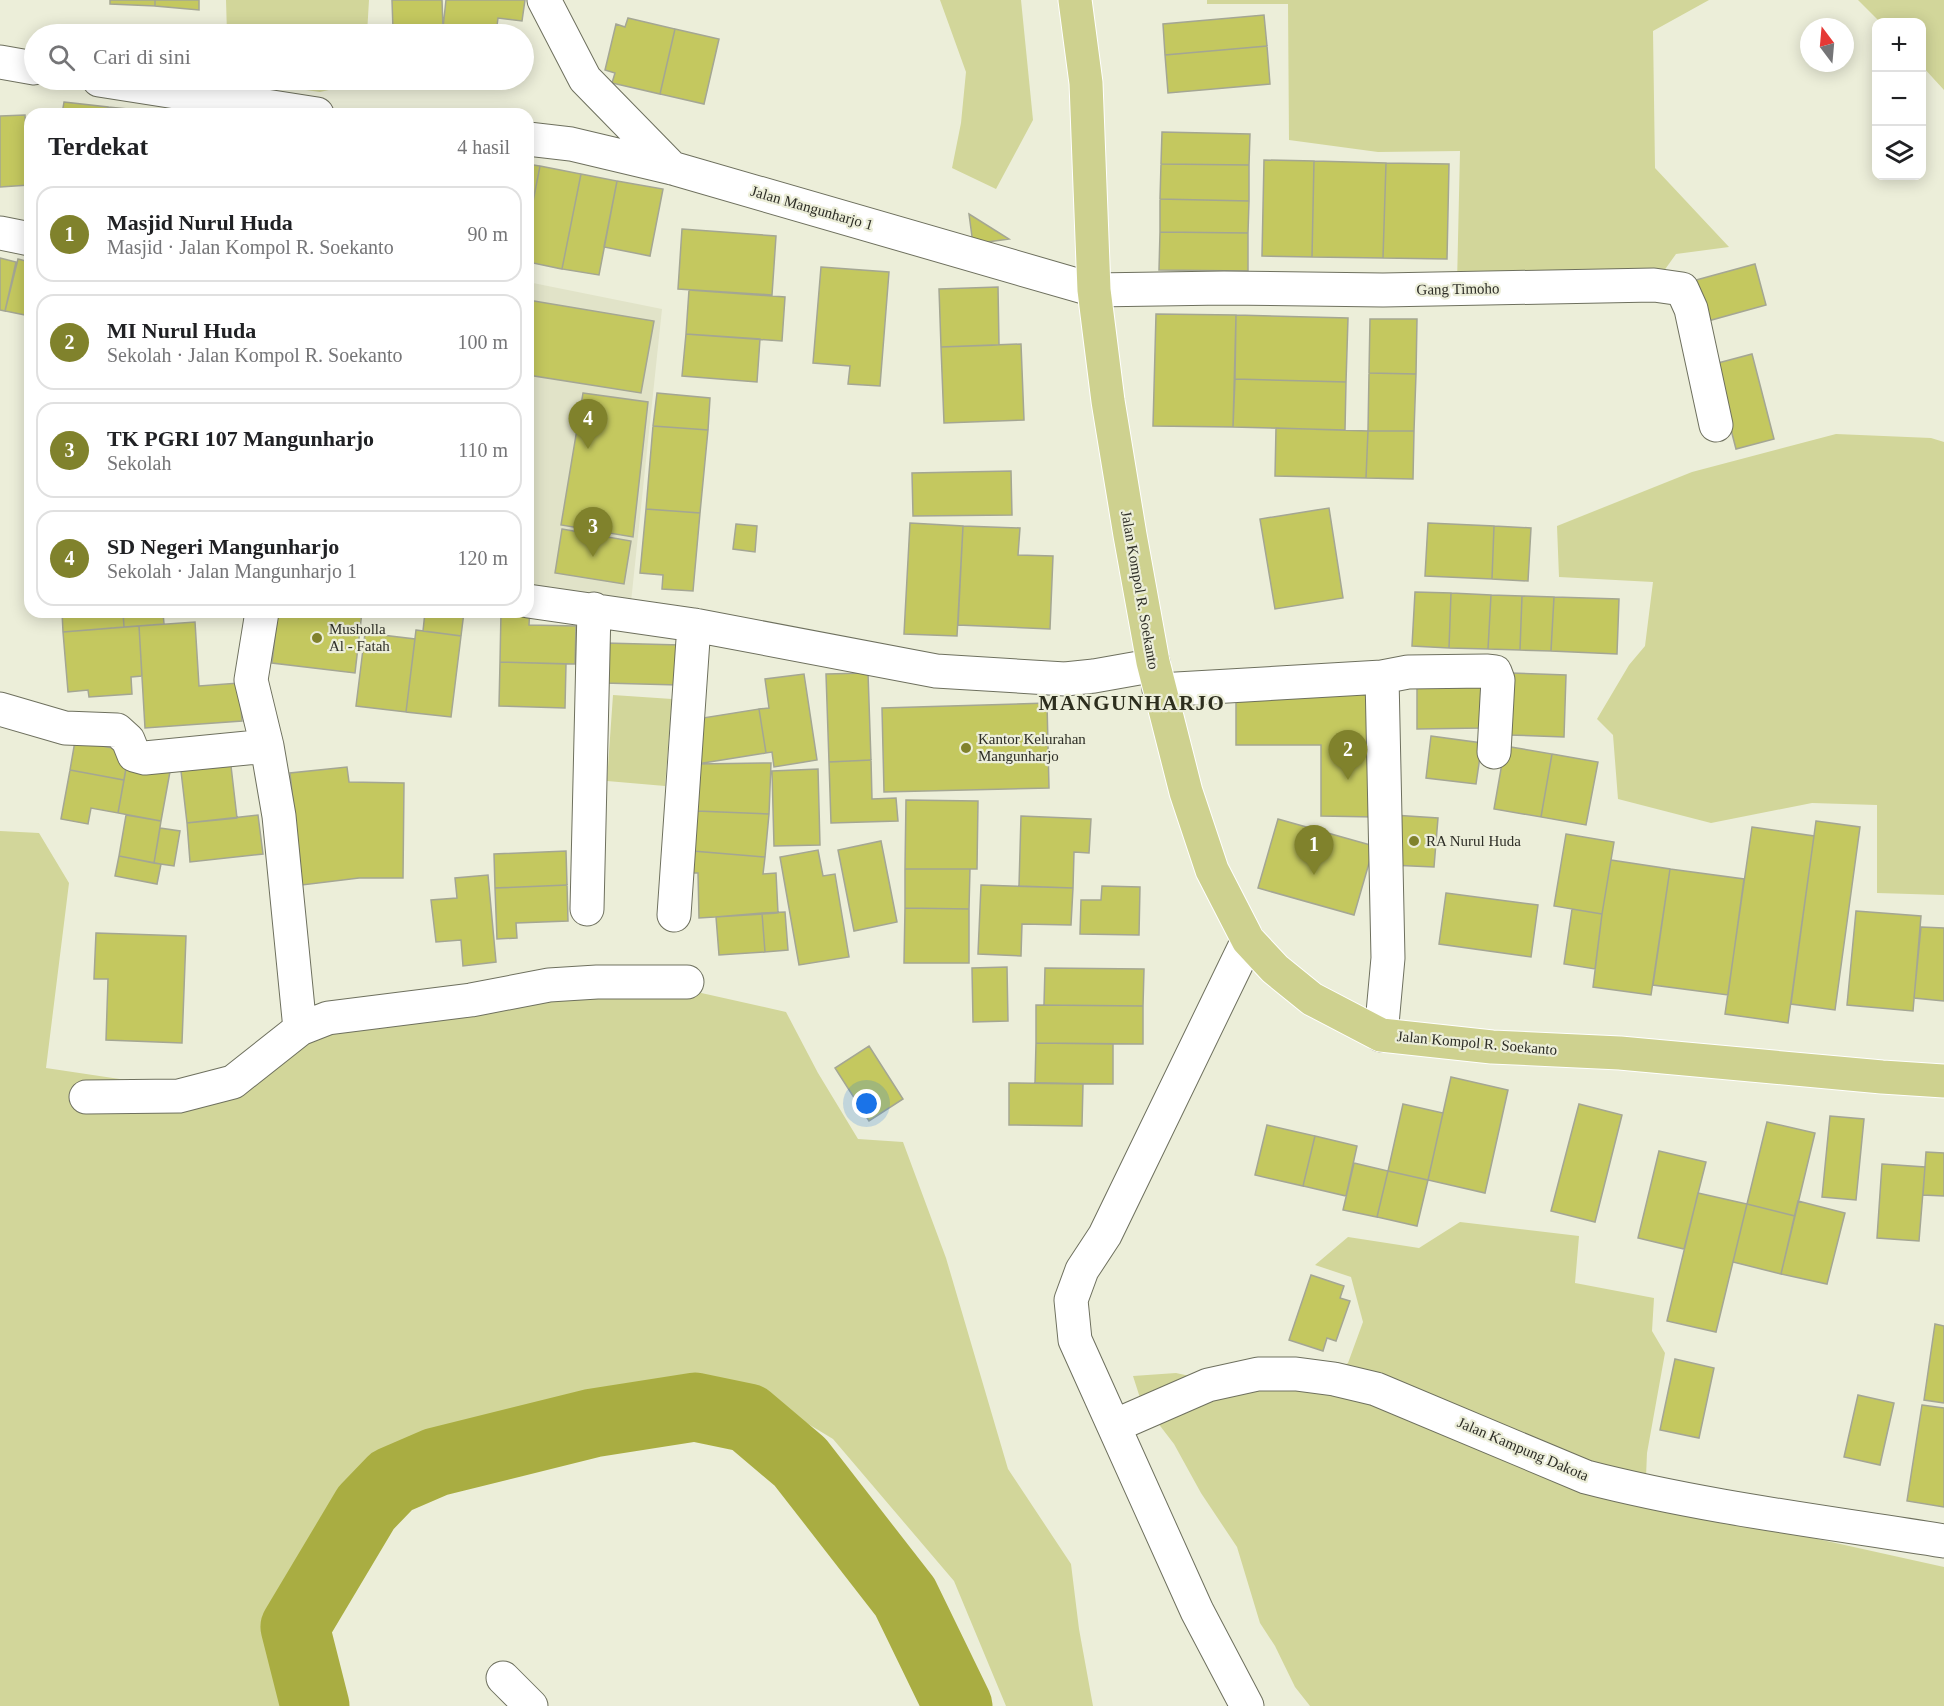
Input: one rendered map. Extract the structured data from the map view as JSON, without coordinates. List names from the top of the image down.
{
  "streets": {
    "main road": ["Jalan Kompol R. Soekanto"],
    "street": ["Jalan Mangunharjo 1", "Gang Timoho", "Jalan Kampung Dakota"]
  },
  "crossings": [
    ["Jalan Mangunharjo 1", "Gang Timoho"],
    ["Jalan Mangunharjo 1", "Jalan Kompol R. Soekanto"],
    ["Gang Timoho", "Jalan Kompol R. Soekanto"]
  ],
  "districts": ["MANGUNHARJO"],
  "places": ["Musholla Al - Fatah", "Kantor Kelurahan Mangunharjo", "RA Nurul Huda"],
  "north": "top",
  "page": {
    "map_buttons": ["+", "−"],
    "search": "Cari di sini",
    "heading": ["Terdekat", "4 hasil"],
    "list": [
      {
        "mark": "1",
        "name": "Masjid Nurul Huda",
        "note": "Masjid · Jalan Kompol R. Soekanto",
        "value": "90 m"
      },
      {
        "mark": "2",
        "name": "MI Nurul Huda",
        "note": "Sekolah · Jalan Kompol R. Soekanto",
        "value": "100 m"
      },
      {
        "mark": "3",
        "name": "TK PGRI 107 Mangunharjo",
        "note": "Sekolah",
        "value": "110 m"
      },
      {
        "mark": "4",
        "name": "SD Negeri Mangunharjo",
        "note": "Sekolah · Jalan Mangunharjo 1",
        "value": "120 m"
      }
    ],
    "pins": [
      "4",
      "3",
      "2",
      "1"
    ]
  }
}
